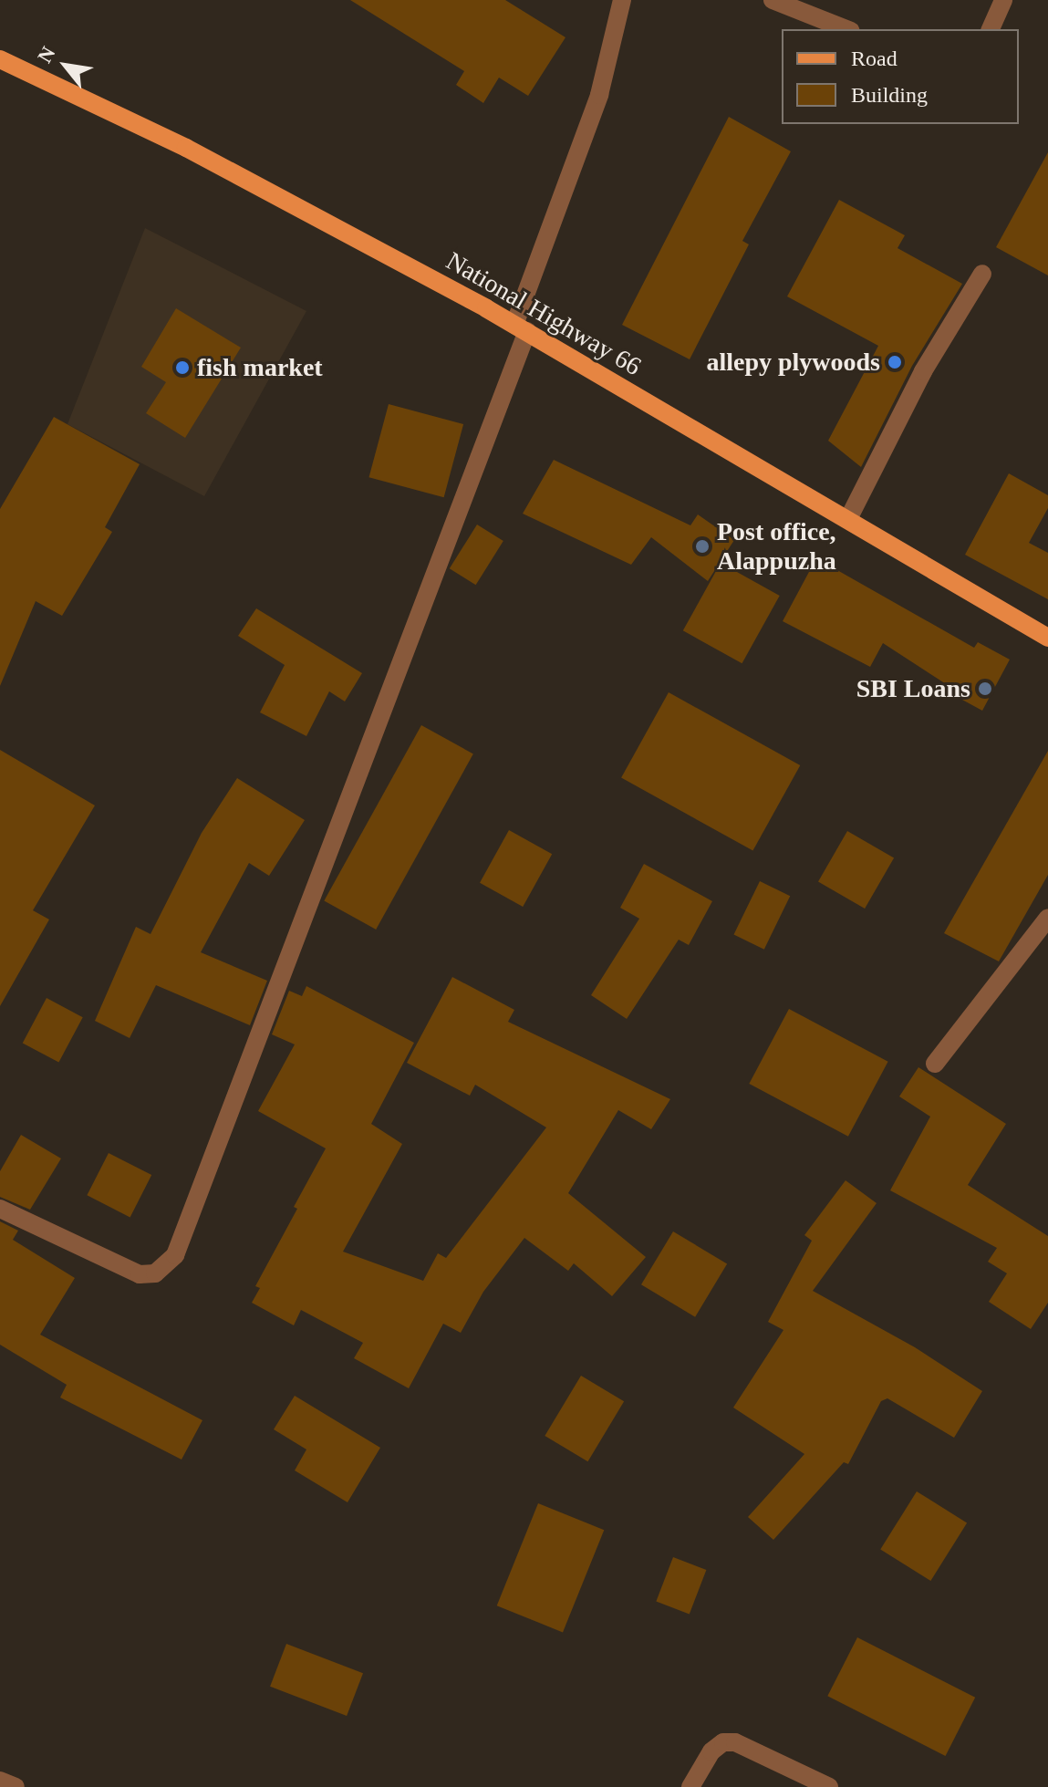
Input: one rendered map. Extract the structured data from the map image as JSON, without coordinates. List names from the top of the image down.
{
  "streets": {
    "main road": ["National Highway 66"]
  },
  "places": [
    "allepy plywoods",
    "fish market",
    "Post office, Alappuzha",
    "SBI Loans"
  ],
  "legend": ["Road", "Building"],
  "north": "top left"
}
